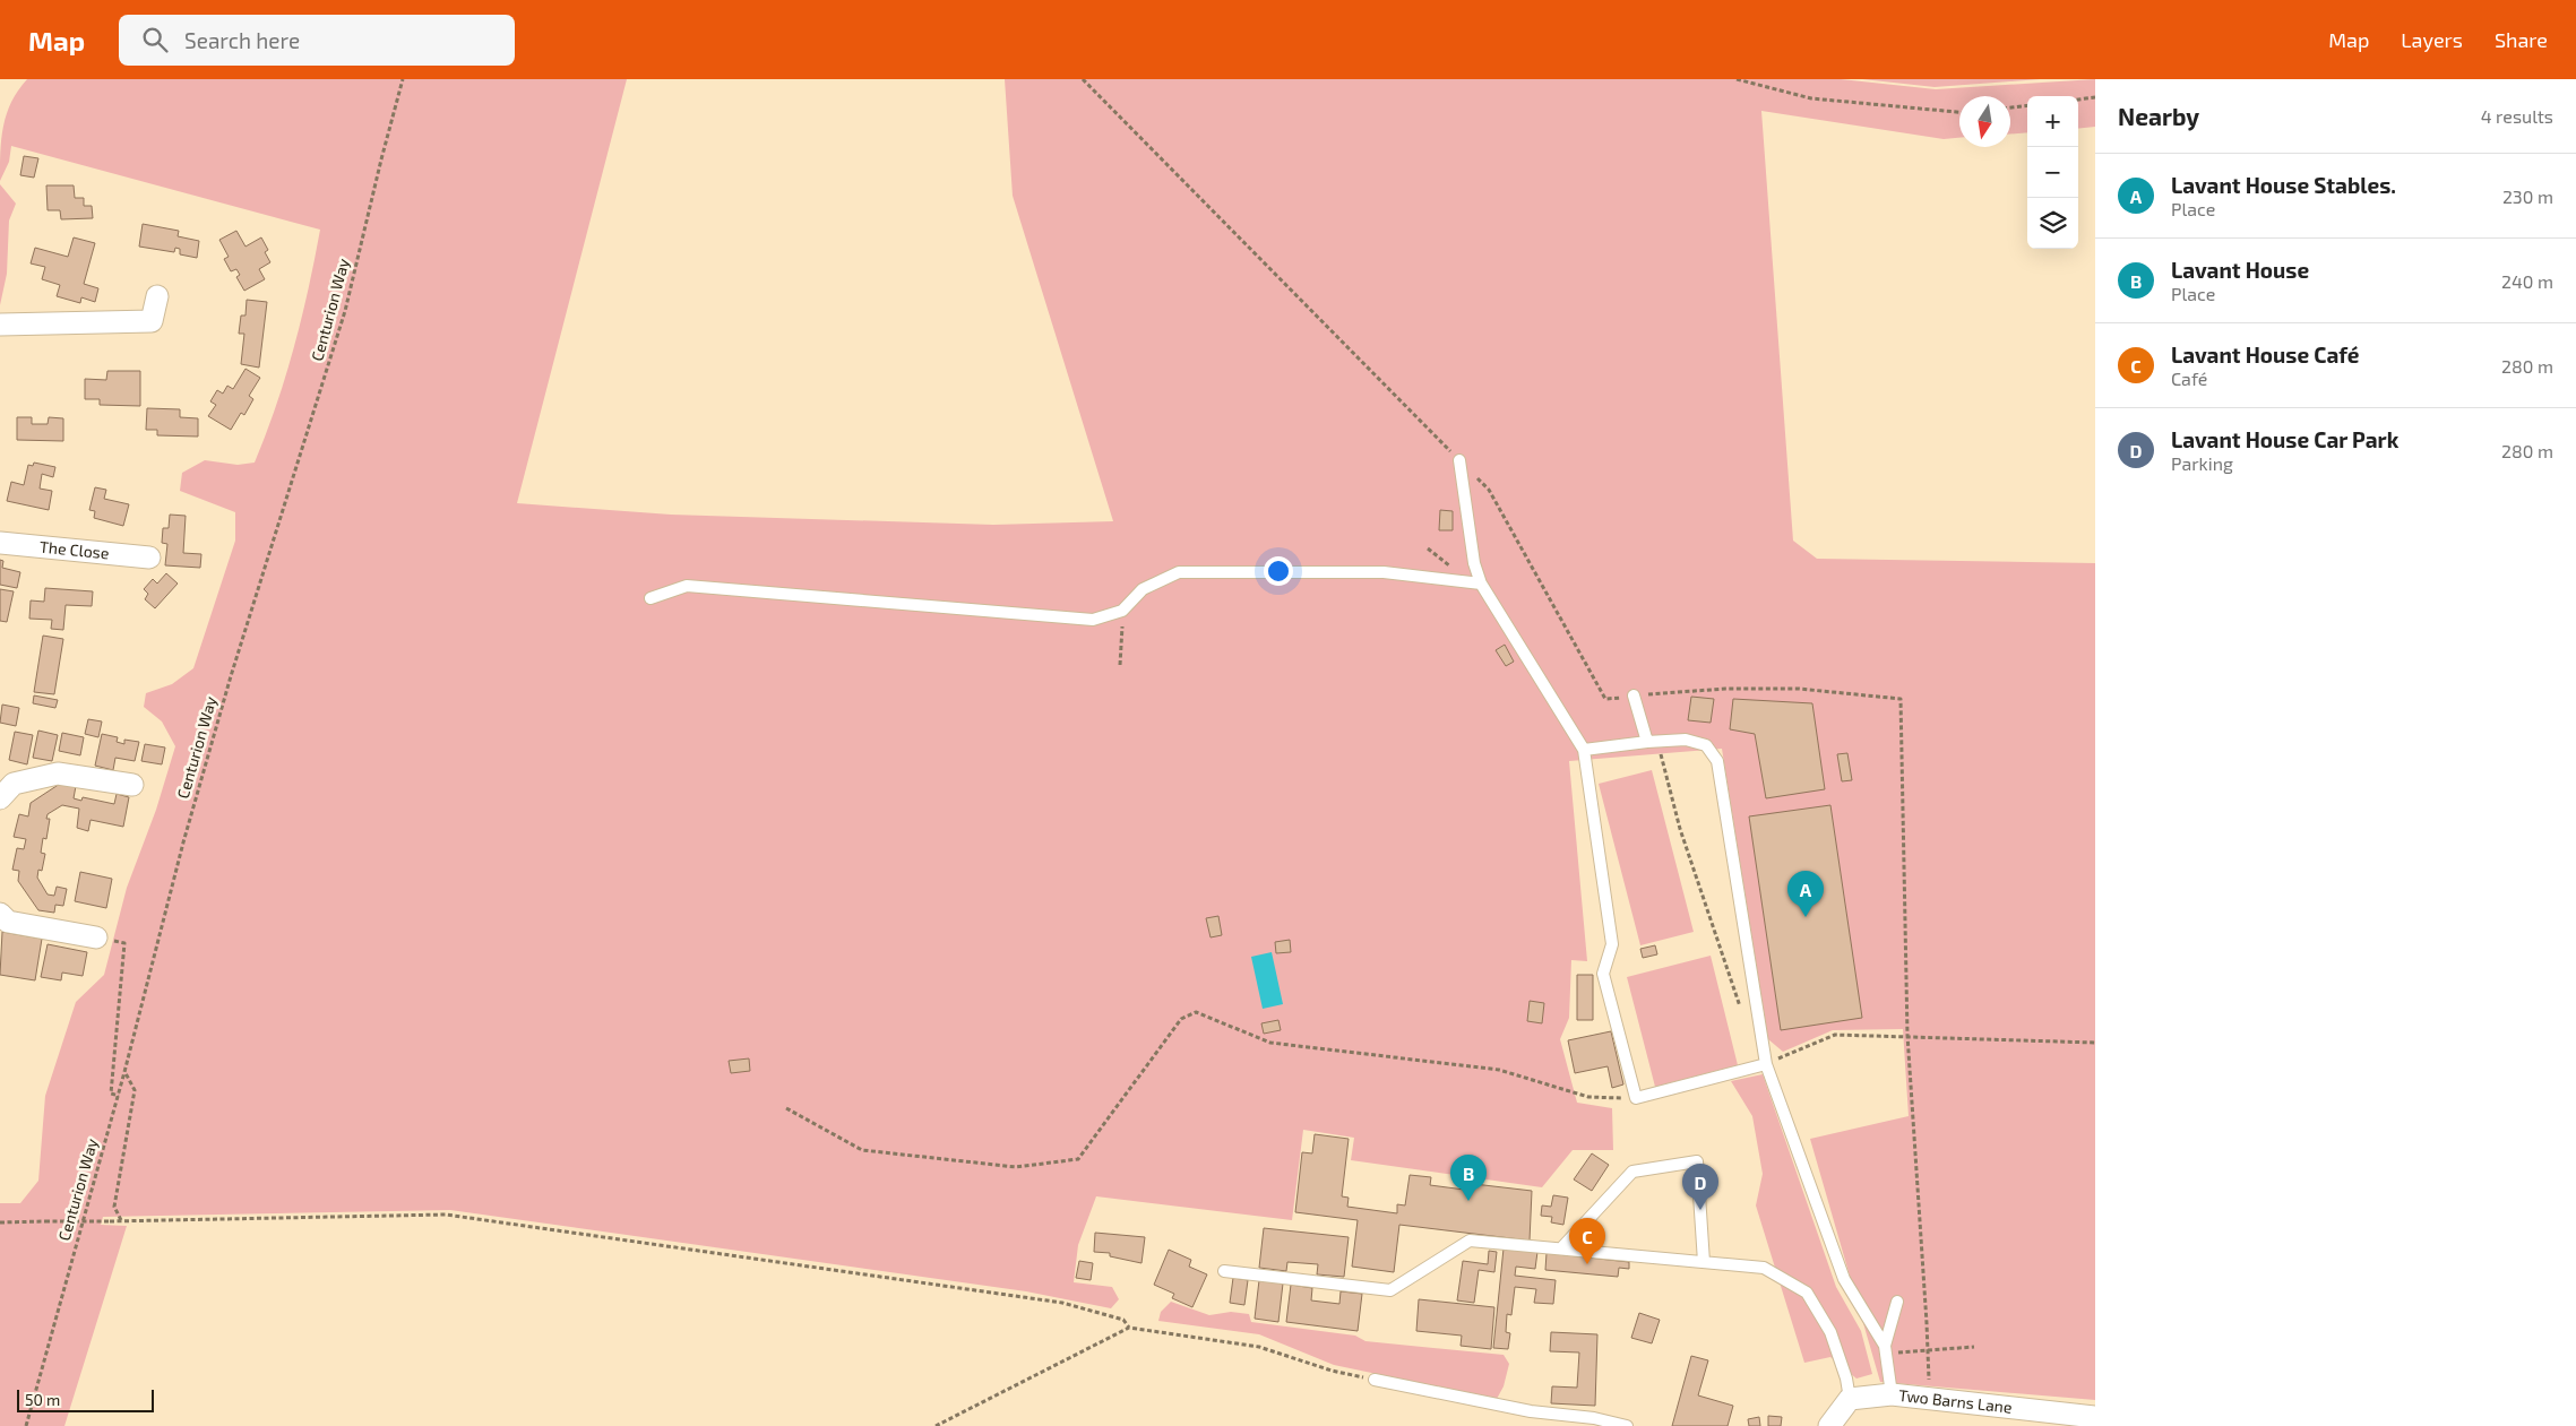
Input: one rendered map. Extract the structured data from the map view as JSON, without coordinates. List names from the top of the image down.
{
  "streets": {
    "street": ["The Close", "Two Barns Lane"],
    "path": ["Centurion Way"]
  },
  "scale_bar": "50 m",
  "north": "bottom",
  "page": {
    "header": "Map",
    "search": "Search here",
    "nav": ["Map", "Layers", "Share"],
    "heading": ["Nearby", "4 results"],
    "map_buttons": ["+", "−"],
    "list": [
      {
        "mark": "A",
        "name": "Lavant House Stables.",
        "note": "Place",
        "value": "230 m"
      },
      {
        "mark": "B",
        "name": "Lavant House",
        "note": "Place",
        "value": "240 m"
      },
      {
        "mark": "C",
        "name": "Lavant House Café",
        "note": "Café",
        "value": "280 m"
      },
      {
        "mark": "D",
        "name": "Lavant House Car Park",
        "note": "Parking",
        "value": "280 m"
      }
    ],
    "pins": [
      "A",
      "B",
      "D",
      "C"
    ],
    "scale": "50 m"
  }
}
